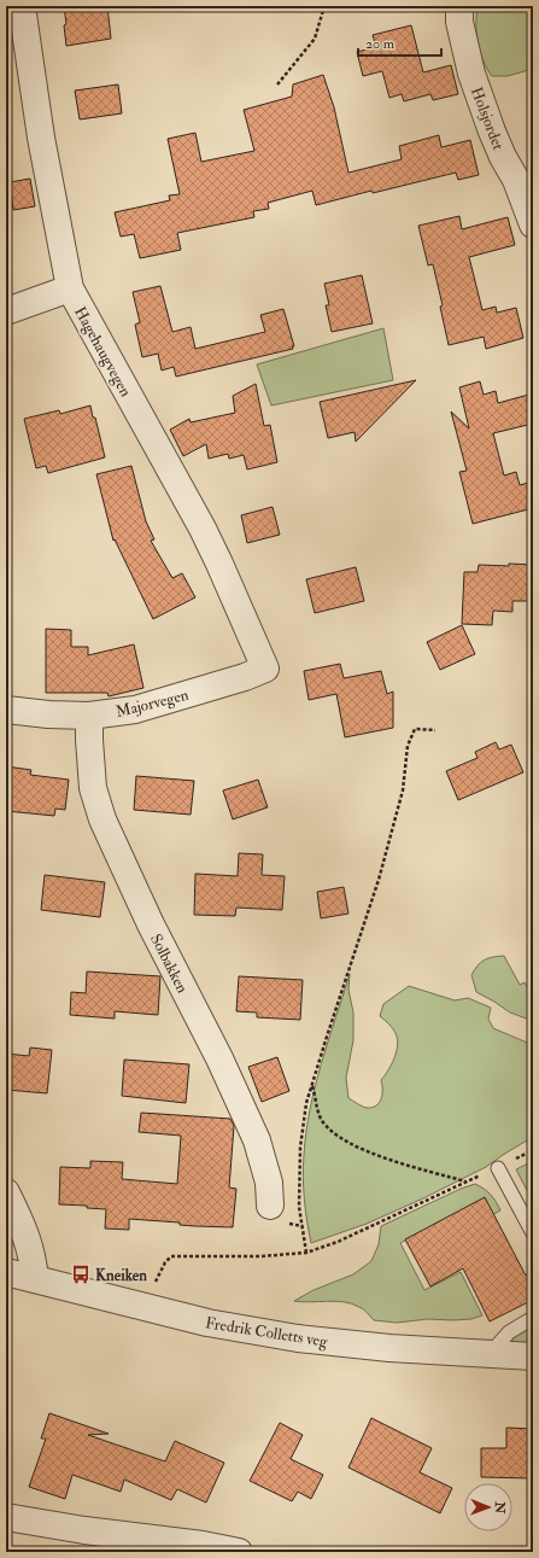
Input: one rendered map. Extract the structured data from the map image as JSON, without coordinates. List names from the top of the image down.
{
  "streets": {
    "street": [
      "Holsjordet",
      "Hagehaugvegen",
      "Majorvegen",
      "Solbakken",
      "Fredrik Colletts veg"
    ]
  },
  "crossings": [
    ["Hagehaugvegen", "Majorvegen"],
    ["Majorvegen", "Solbakken"]
  ],
  "places": {
    "bus stop": ["Kneiken"]
  },
  "scale_bar": "20 m",
  "north": "right"
}
